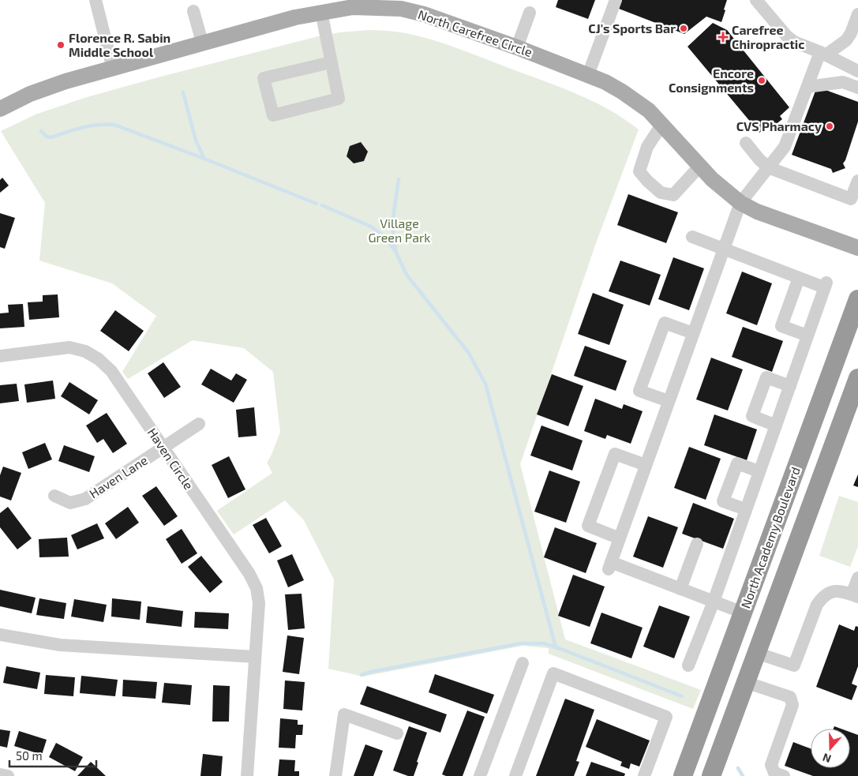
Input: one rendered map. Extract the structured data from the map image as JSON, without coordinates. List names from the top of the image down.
{
  "streets": {
    "highway": ["North Academy Boulevard"],
    "main road": ["North Carefree Circle"],
    "street": ["Haven Circle", "Haven Lane"]
  },
  "crossings": [
    ["Haven Circle", "Haven Lane"]
  ],
  "parks": ["Village Green Park"],
  "places": {
    "other": [
      "CJ's Sports Bar",
      "Florence R. Sabin Middle School",
      "Encore Consignments",
      "CVS Pharmacy"
    ],
    "health": ["Carefree Chiropractic"]
  },
  "scale_bar": "50 m",
  "north": "bottom"
}
